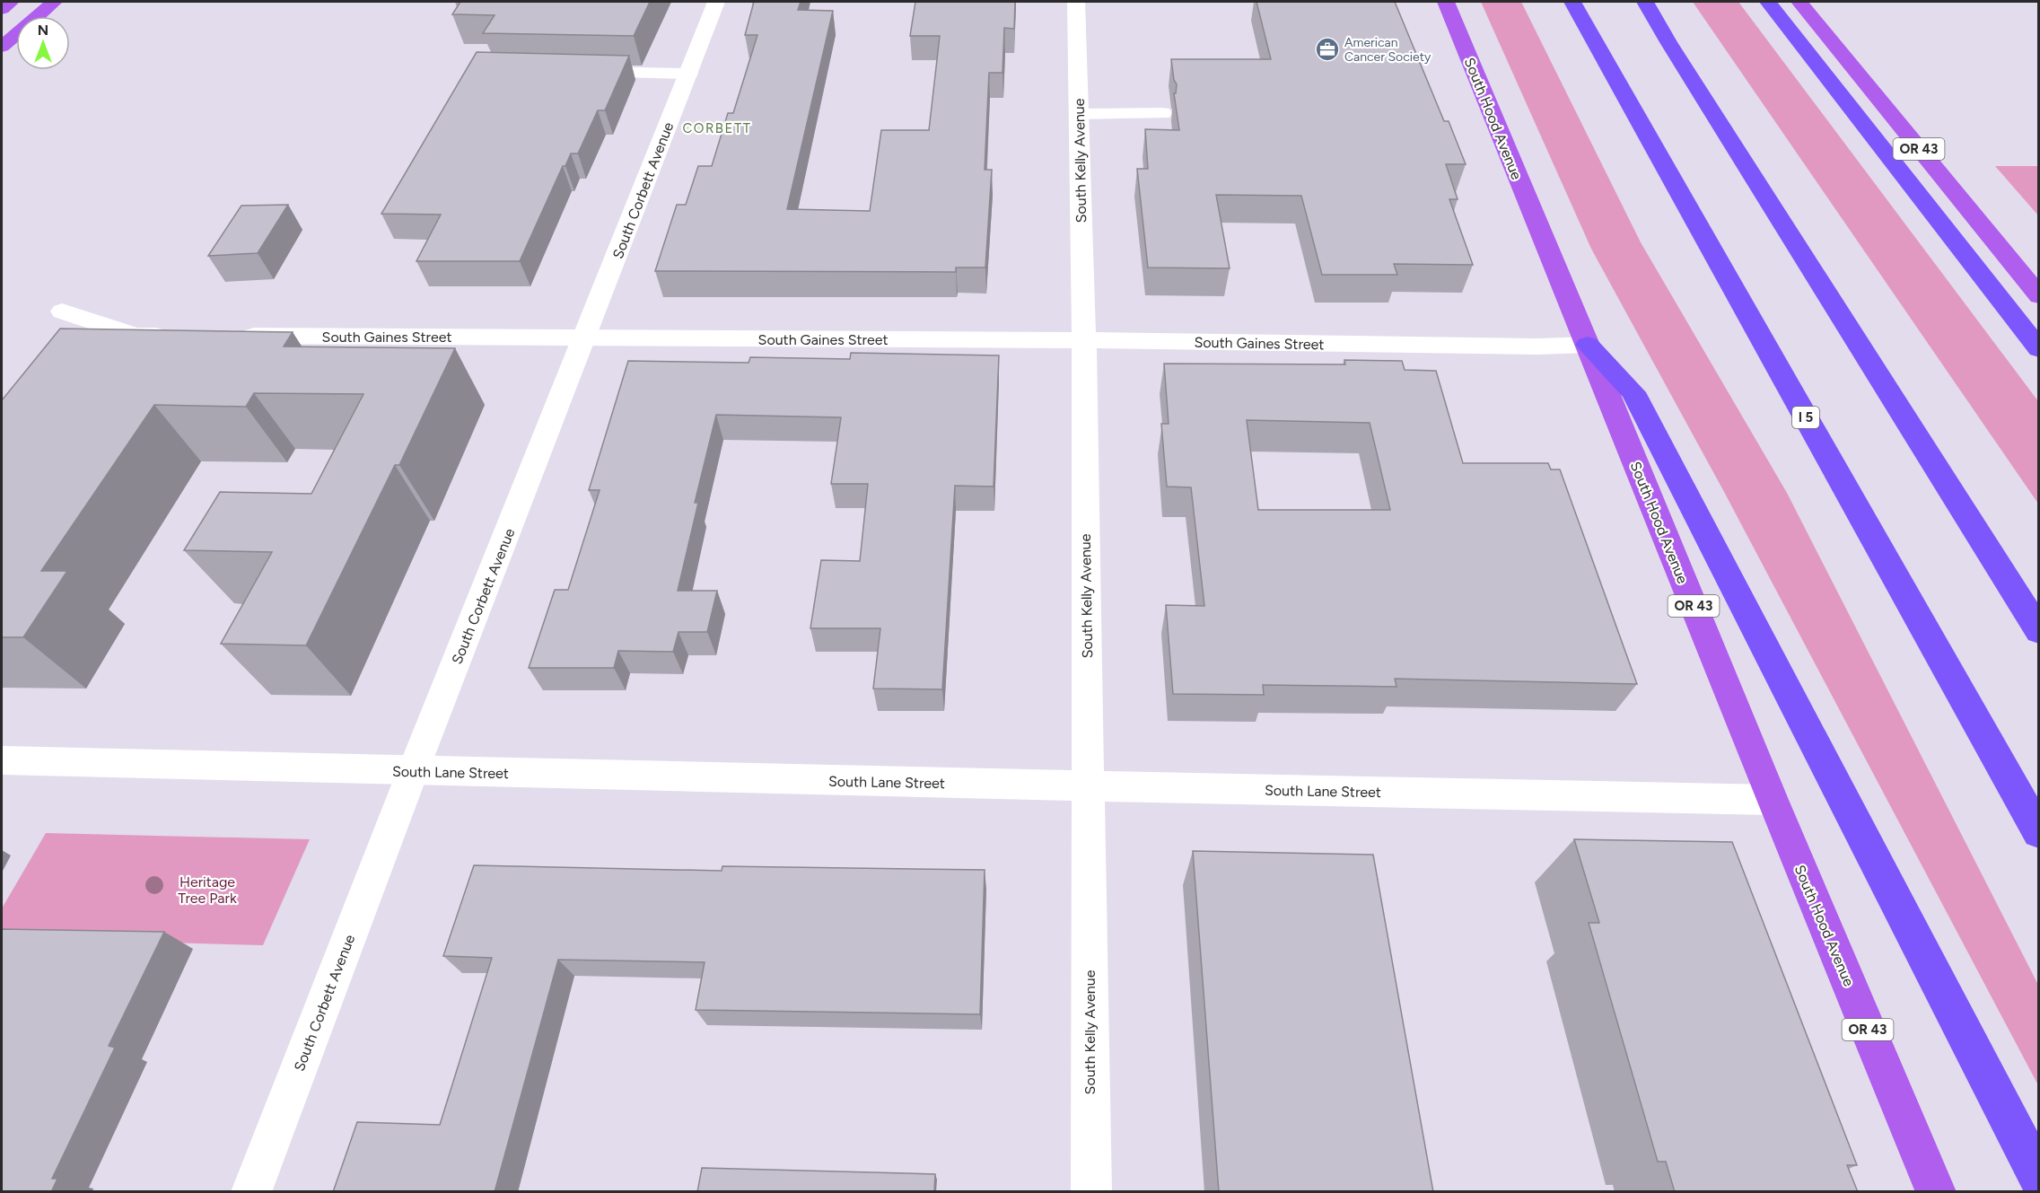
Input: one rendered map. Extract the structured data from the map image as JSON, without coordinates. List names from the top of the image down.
{
  "streets": {
    "highway": ["I 5"],
    "main road": ["South Hood Avenue", "OR 43"],
    "street": [
      "South Kelly Avenue",
      "South Corbett Avenue",
      "South Gaines Street",
      "South Lane Street"
    ]
  },
  "crossings": [
    ["South Hood Avenue", "South Gaines Street"],
    ["South Hood Avenue", "South Lane Street"],
    ["South Kelly Avenue", "South Gaines Street"],
    ["South Kelly Avenue", "South Lane Street"],
    ["South Corbett Avenue", "South Gaines Street"],
    ["South Corbett Avenue", "South Lane Street"]
  ],
  "districts": ["CORBETT"],
  "parks": ["Heritage Tree Park"],
  "places": {
    "office": ["American Cancer Society"]
  },
  "north": "top"
}
